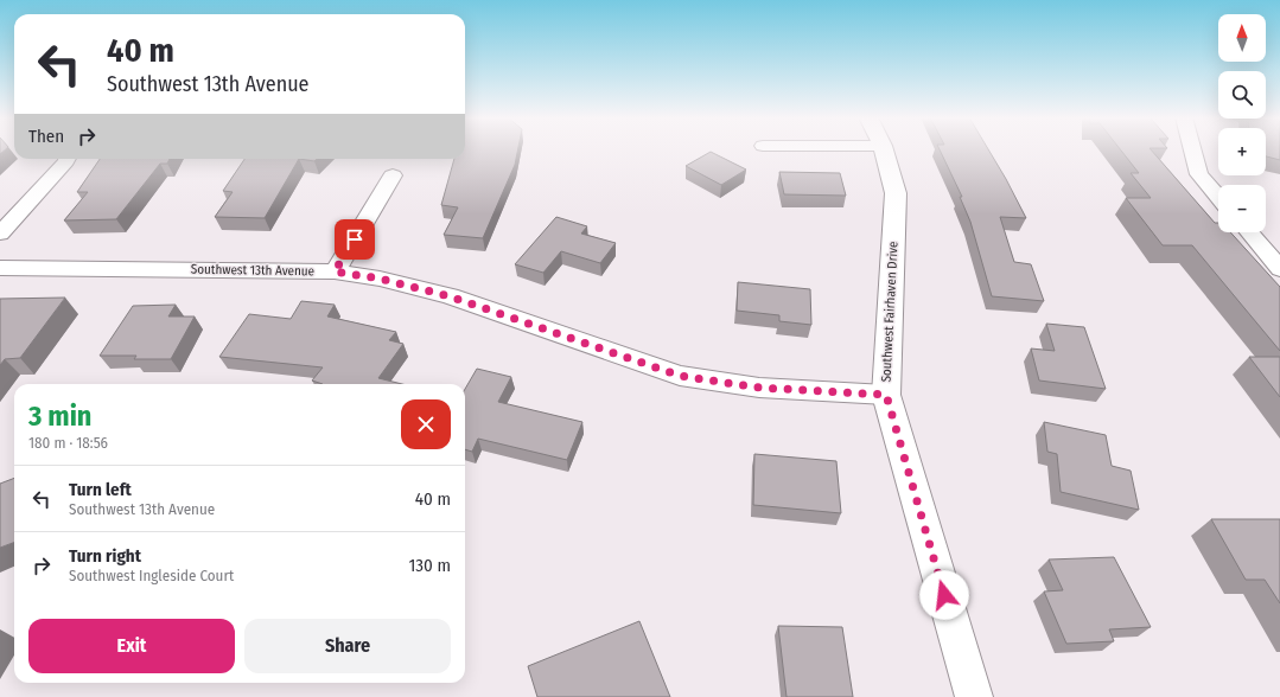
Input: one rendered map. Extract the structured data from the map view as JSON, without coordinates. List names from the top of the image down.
{
  "streets": {
    "street": ["Southwest 13th Avenue", "Southwest Fairhaven Drive"]
  },
  "crossings": [
    ["Southwest 13th Avenue", "Southwest Fairhaven Drive"]
  ],
  "north": "top",
  "page": {
    "map_buttons": ["+", "−"],
    "turn": ["40 m", "Southwest 13th Avenue"],
    "then": "Then",
    "heading": ["3 min", "180 m · 18:56"],
    "list": [
      {
        "name": "Turn left",
        "note": "Southwest 13th Avenue",
        "value": "40 m"
      },
      {
        "name": "Turn right",
        "note": "Southwest Ingleside Court",
        "value": "130 m"
      }
    ],
    "buttons": ["Exit", "Share"]
  }
}
